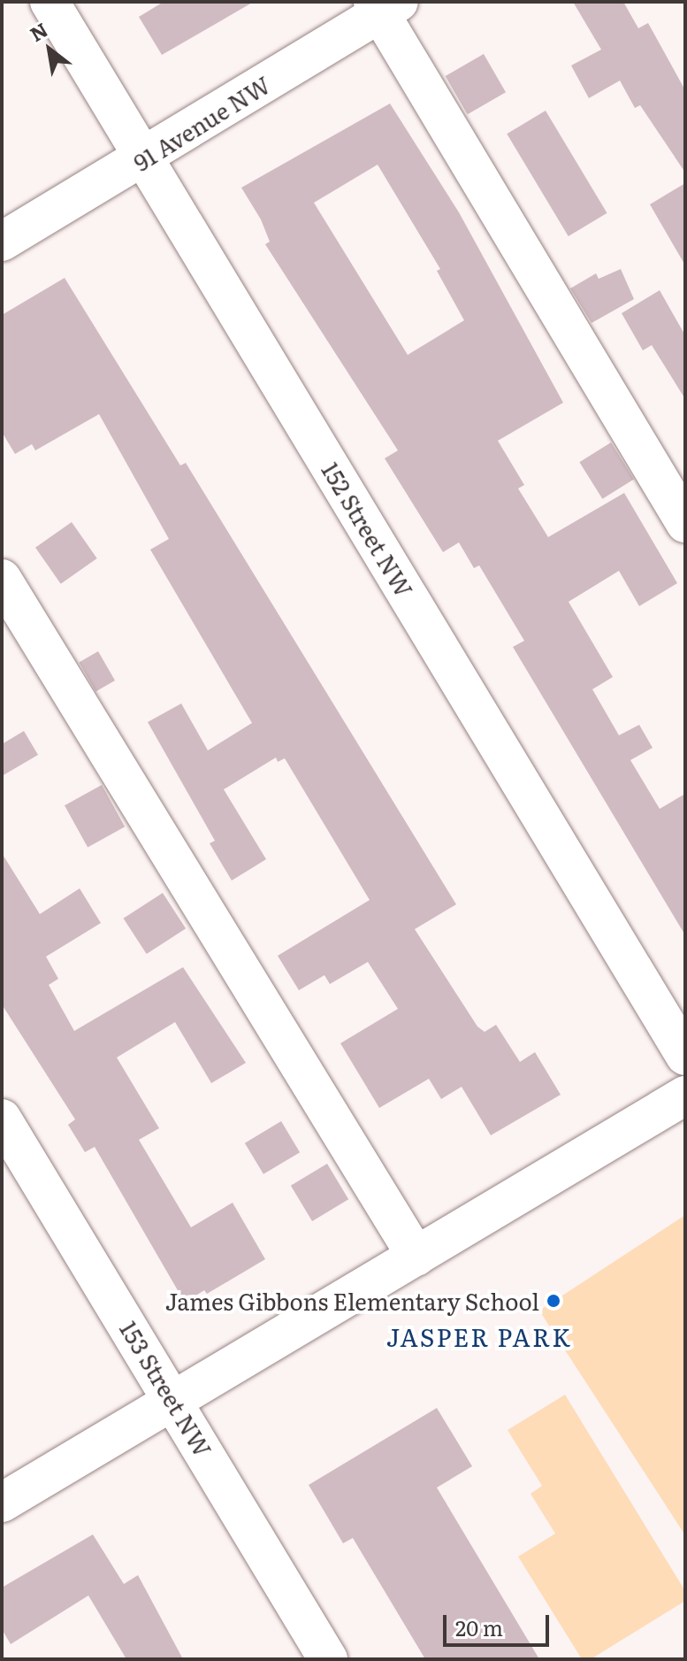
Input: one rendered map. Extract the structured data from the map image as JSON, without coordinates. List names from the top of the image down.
{
  "streets": {
    "street": ["91 Avenue NW", "152 Street NW", "153 Street NW"]
  },
  "crossings": [
    ["91 Avenue NW", "152 Street NW"]
  ],
  "districts": ["JASPER PARK"],
  "places": ["James Gibbons Elementary School"],
  "scale_bar": "20 m",
  "north": "top left"
}
